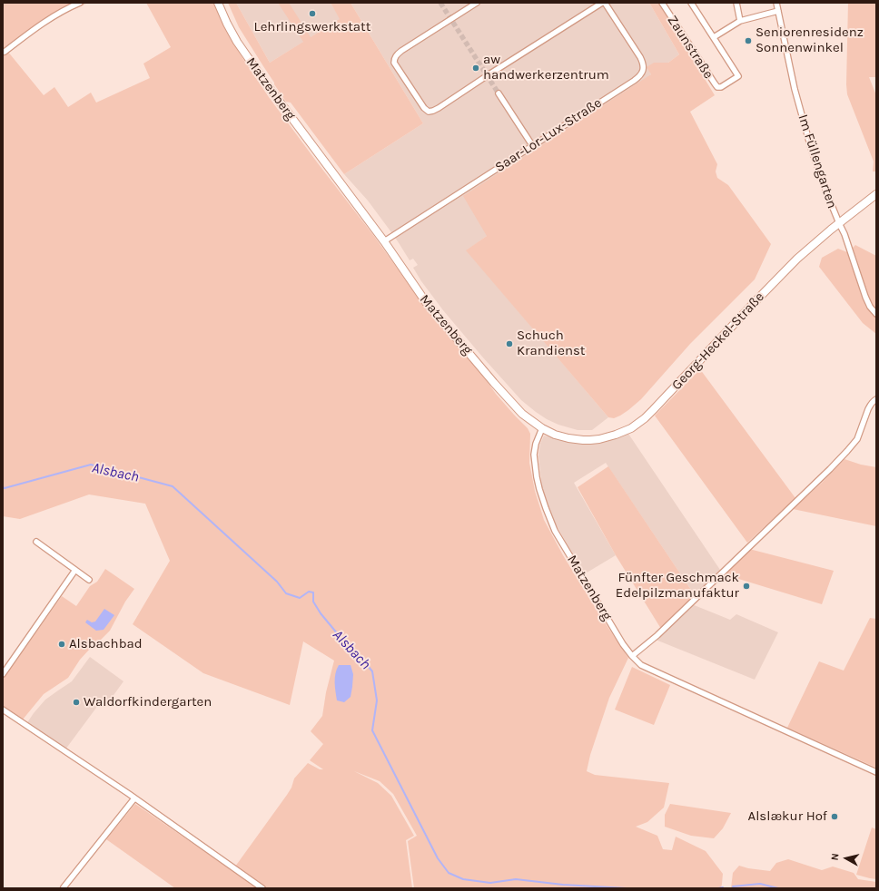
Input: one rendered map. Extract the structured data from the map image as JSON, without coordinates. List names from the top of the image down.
{
  "streets": {
    "street": [
      "Zaunstraße",
      "Matzenberg",
      "Saar-Lor-Lux-Straße",
      "Im Füllengarten",
      "Georg-Heckel-Straße"
    ]
  },
  "crossings": [
    ["Matzenberg", "Saar-Lor-Lux-Straße"],
    ["Matzenberg", "Georg-Heckel-Straße"],
    ["Im Füllengarten", "Georg-Heckel-Straße"]
  ],
  "water": ["Alsbach"],
  "places": [
    "Lehrlingswerkstatt",
    "Seniorenresidenz Sonnenwinkel",
    "aw handwerkerzentrum",
    "Schuch Krandienst",
    "Fünfter Geschmack Edelpilzmanufaktur",
    "Alsbachbad",
    "Waldorfkindergarten",
    "Alslækur Hof"
  ],
  "north": "left"
}
